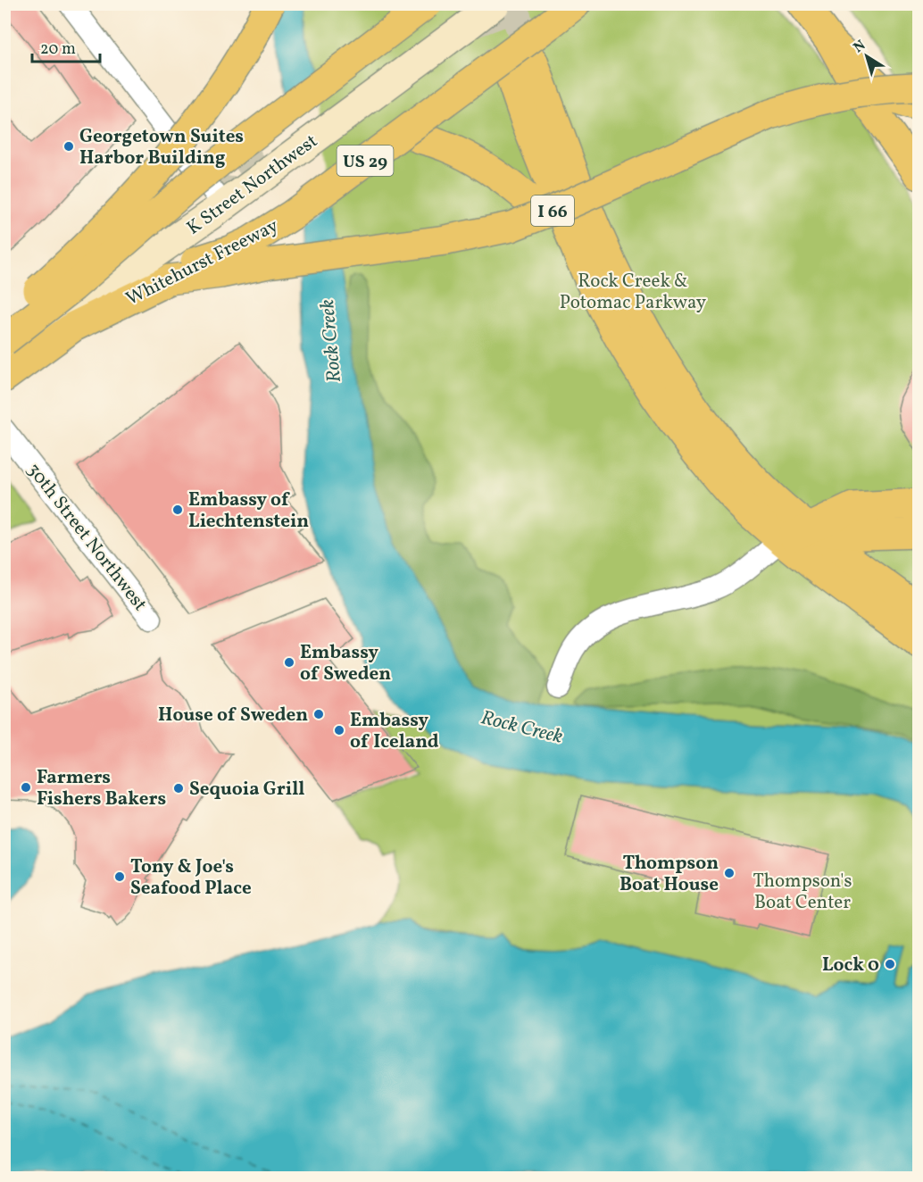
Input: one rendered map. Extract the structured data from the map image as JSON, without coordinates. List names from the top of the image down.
{
  "streets": {
    "main road": [
      "US 29",
      "K Street Northwest",
      "I 66",
      "Whitehurst Freeway"
    ],
    "street": ["30th Street Northwest"]
  },
  "crossings": [
    ["I 66", "Whitehurst Freeway"]
  ],
  "water": ["Rock Creek"],
  "parks": ["Rock Creek & Potomac Parkway", "Thompson's Boat Center"],
  "places": [
    "Georgetown Suites Harbor Building",
    "Embassy of Liechtenstein",
    "Embassy of Sweden",
    "House of Sweden",
    "Embassy of Iceland",
    "Farmers Fishers Bakers",
    "Sequoia Grill",
    "Thompson Boat House",
    "Tony & Joe's Seafood Place",
    "Lock 0"
  ],
  "scale_bar": "20 m",
  "north": "top left"
}
